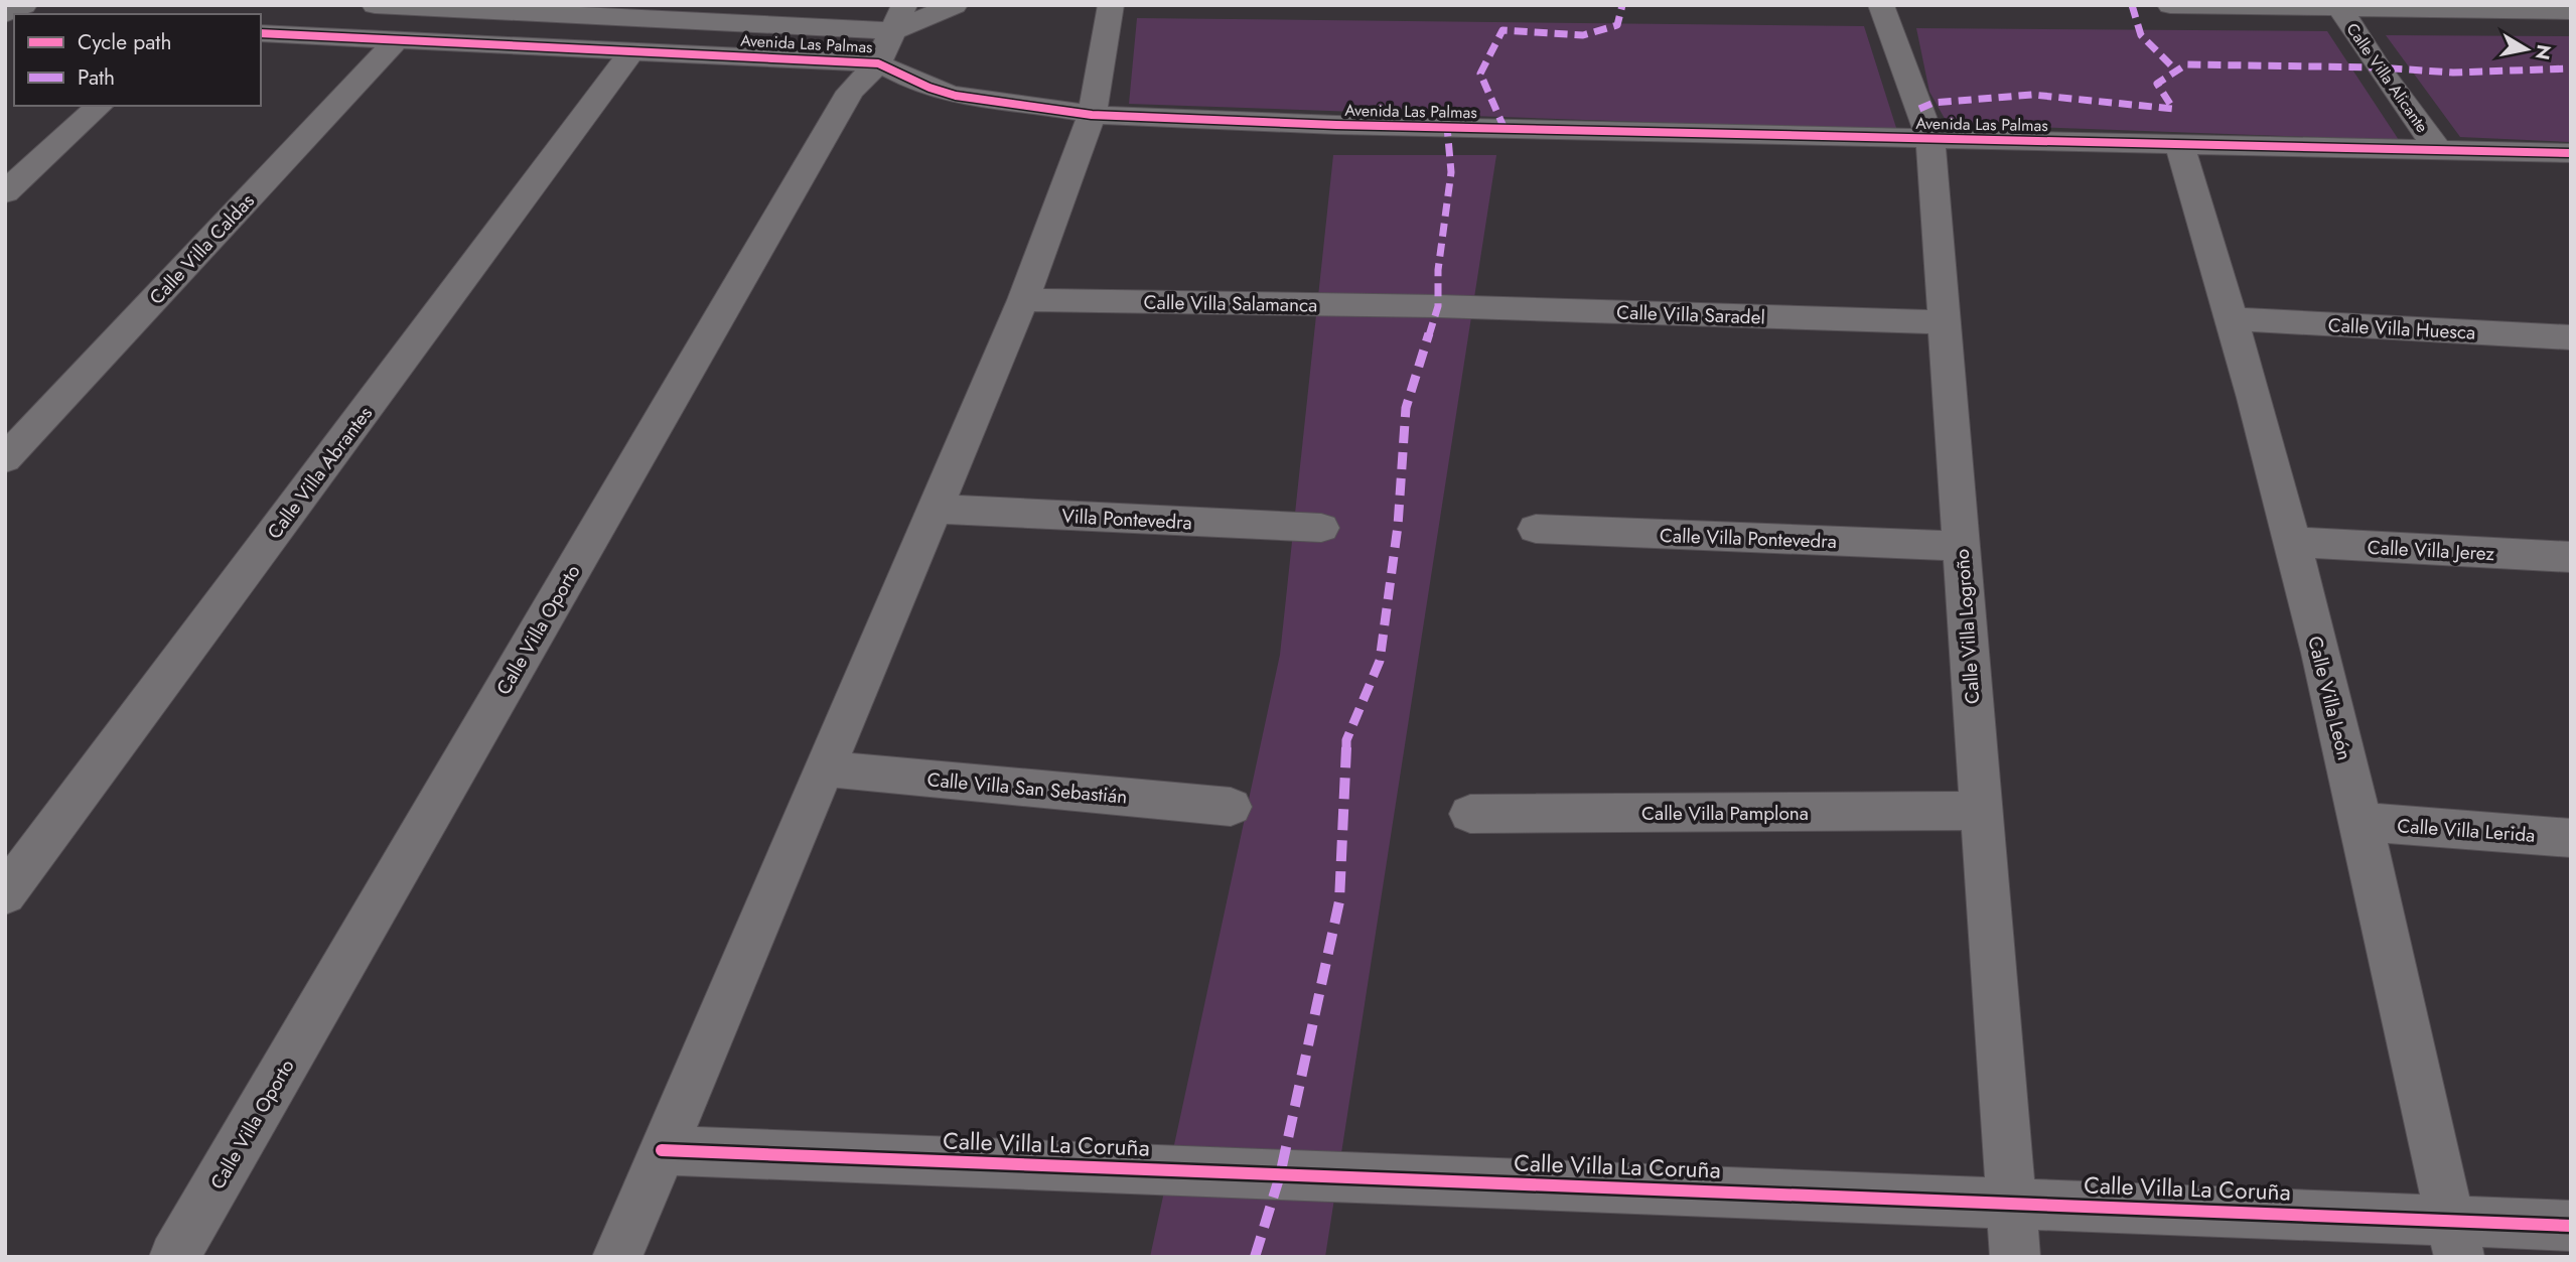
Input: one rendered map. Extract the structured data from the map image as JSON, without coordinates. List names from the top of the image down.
{
  "streets": {
    "street": [
      "Avenida Las Palmas",
      "Calle Villa Alicante",
      "Calle Villa Caldas",
      "Calle Villa Salamanca",
      "Calle Villa Saradel",
      "Calle Villa Huesca",
      "Calle Villa Abrantes",
      "Villa Pontevedra",
      "Calle Villa Pontevedra",
      "Calle Villa Jerez",
      "Calle Villa Logroño",
      "Calle Villa Oporto",
      "Calle Villa León",
      "Calle Villa San Sebastián",
      "Calle Villa Pamplona",
      "Calle Villa Lerida",
      "Calle Villa La Coruña"
    ]
  },
  "crossings": [
    ["Avenida Las Palmas", "Calle Villa Alicante"],
    ["Avenida Las Palmas", "Calle Villa Caldas"],
    ["Avenida Las Palmas", "Calle Villa Abrantes"],
    ["Avenida Las Palmas", "Calle Villa Logroño"],
    ["Avenida Las Palmas", "Calle Villa Oporto"],
    ["Avenida Las Palmas", "Calle Villa León"],
    ["Calle Villa Salamanca", "Calle Villa Saradel"],
    ["Calle Villa Saradel", "Calle Villa Logroño"],
    ["Calle Villa Huesca", "Calle Villa León"],
    ["Calle Villa Pontevedra", "Calle Villa Logroño"],
    ["Calle Villa Jerez", "Calle Villa León"],
    ["Calle Villa Logroño", "Calle Villa Pamplona"],
    ["Calle Villa Logroño", "Calle Villa La Coruña"],
    ["Calle Villa León", "Calle Villa Lerida"],
    ["Calle Villa León", "Calle Villa La Coruña"]
  ],
  "legend": ["Cycle path", "Path"],
  "north": "right"
}
